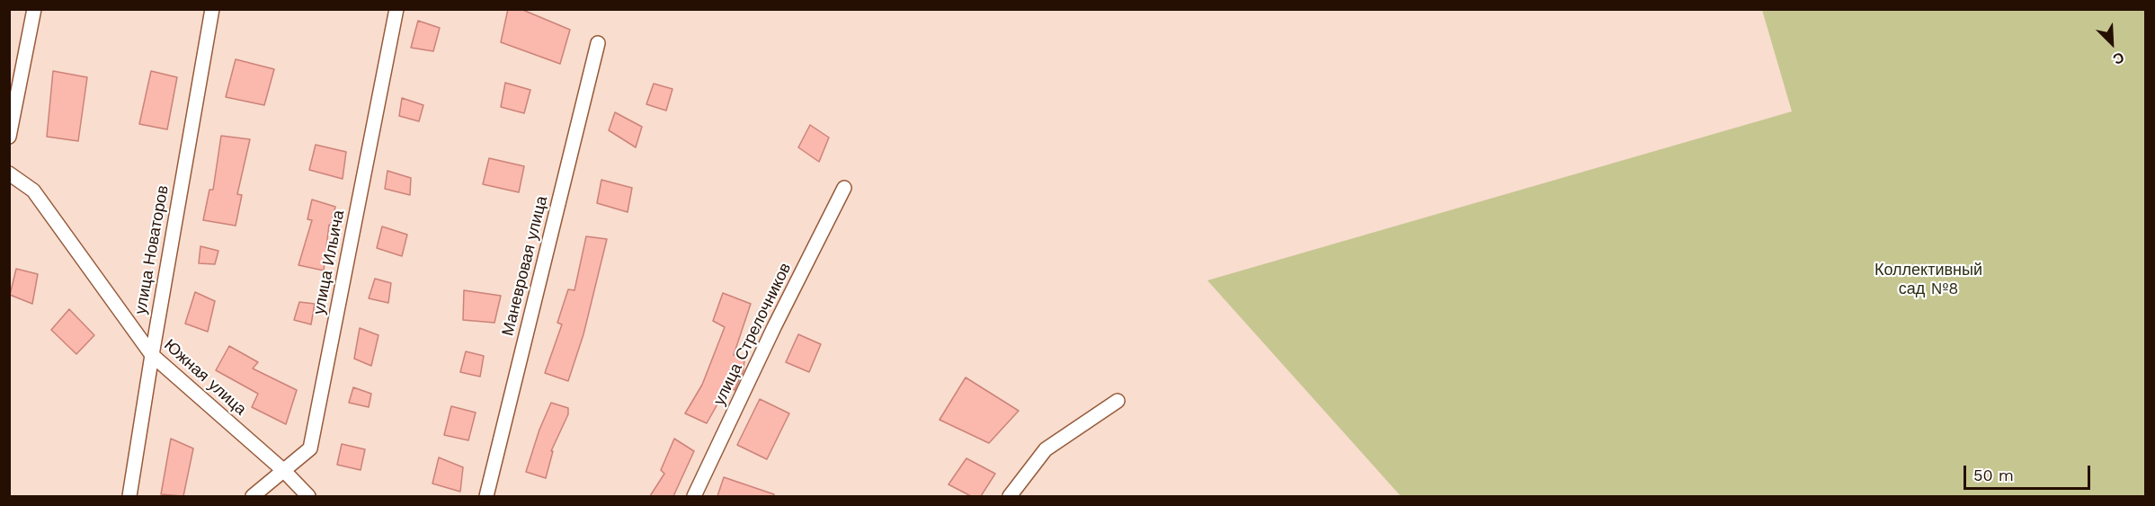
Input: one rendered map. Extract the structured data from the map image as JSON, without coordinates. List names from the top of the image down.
{
  "streets": {
    "street": [
      "улица Новаторов",
      "улица Ильича",
      "Маневровая улица",
      "улица Стрелочников",
      "Южная улица"
    ]
  },
  "crossings": [
    ["улица Новаторов", "Южная улица"],
    ["улица Ильича", "Южная улица"]
  ],
  "parks": ["Коллективный сад №8"],
  "scale_bar": "50 m",
  "north": "bottom right"
}
